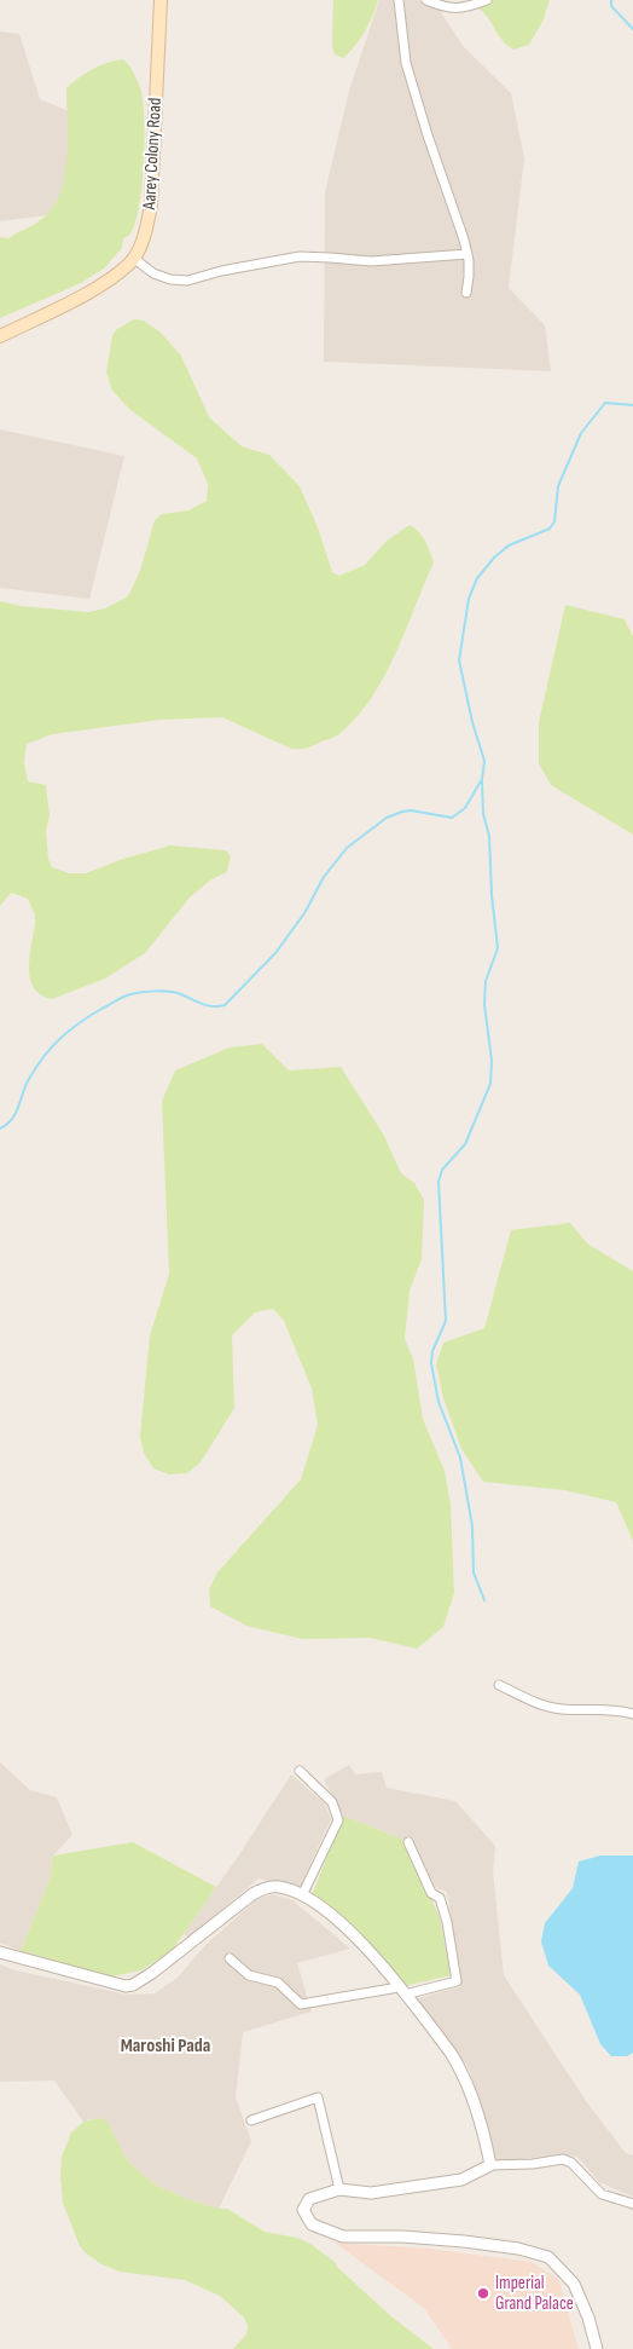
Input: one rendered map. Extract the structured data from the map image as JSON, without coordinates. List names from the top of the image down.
{
  "streets": {
    "main road": ["Aarey Colony Road"]
  },
  "districts": ["Maroshi Pada"],
  "places": ["Imperial Grand Palace"]
}
